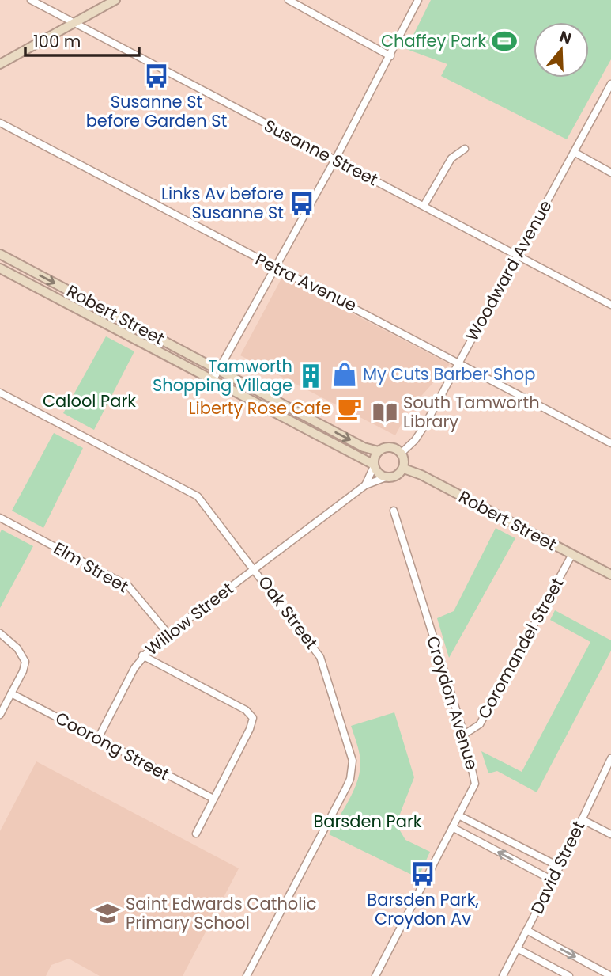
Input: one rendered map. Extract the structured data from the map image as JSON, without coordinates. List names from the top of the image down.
{
  "streets": {
    "street": [
      "Susanne Street",
      "Woodward Avenue",
      "Petra Avenue",
      "Robert Street",
      "Elm Street",
      "Oak Street",
      "Willow Street",
      "Coromandel Street",
      "Croydon Avenue",
      "Coorong Street",
      "David Street"
    ]
  },
  "crossings": [
    ["Susanne Street", "Woodward Avenue"],
    ["Woodward Avenue", "Petra Avenue"],
    ["Woodward Avenue", "Robert Street"],
    ["Woodward Avenue", "Willow Street"],
    ["Robert Street", "Willow Street"],
    ["Robert Street", "Coromandel Street"],
    ["Elm Street", "Willow Street"],
    ["Oak Street", "Willow Street"],
    ["Willow Street", "Coorong Street"],
    ["Coromandel Street", "Croydon Avenue"]
  ],
  "parks": ["Calool Park", "Barsden Park"],
  "places": {
    "sports": ["Chaffey Park"],
    "bus stop": ["Susanne St before Garden St", "Links Av before Susanne St", "Barsden Park, Croydon Av"],
    "shop": ["My Cuts Barber Shop"],
    "building": ["Tamworth Shopping Village"],
    "cafe": ["Liberty Rose Cafe"],
    "library": ["South Tamworth Library"],
    "school or university": ["Saint Edwards Catholic Primary School"]
  },
  "scale_bar": "100 m",
  "north": "top"
}
